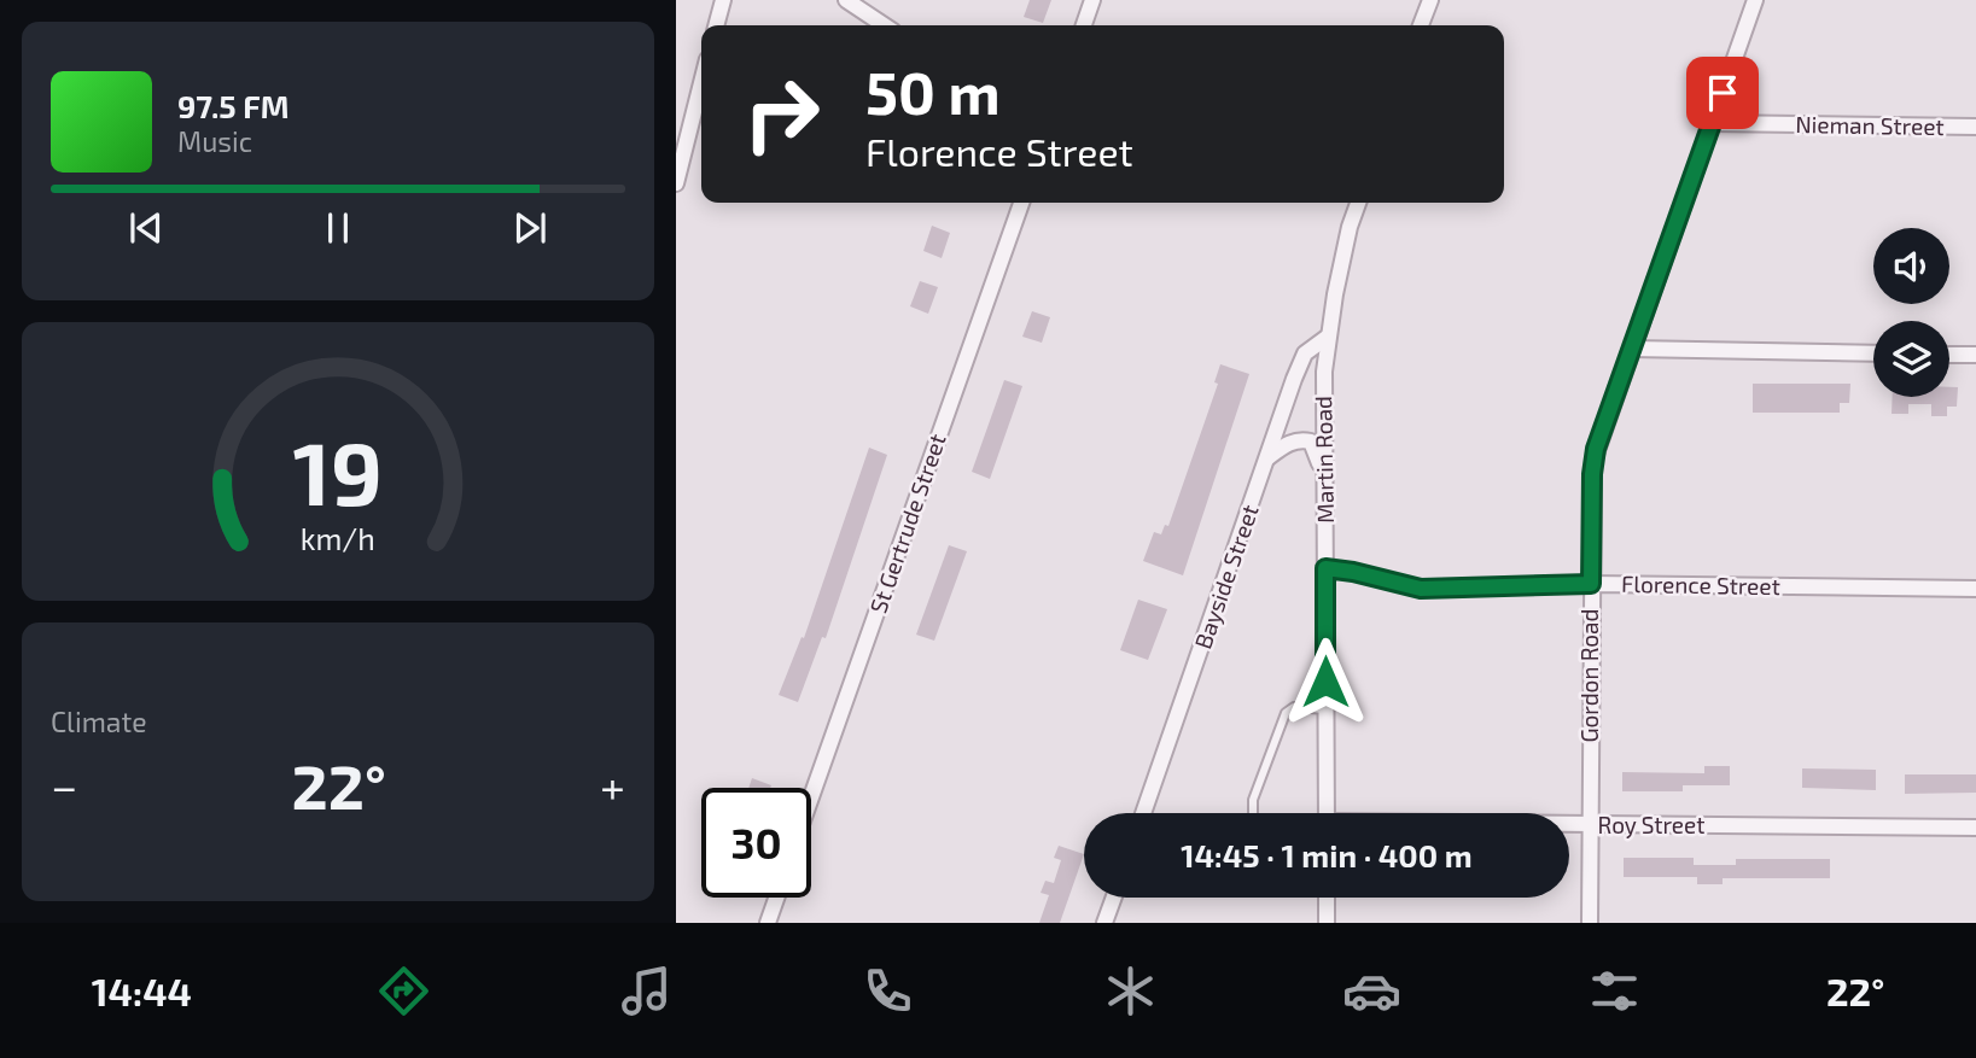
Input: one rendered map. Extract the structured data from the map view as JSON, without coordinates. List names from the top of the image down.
{
  "streets": {
    "street": [
      "Nieman Street",
      "Martin Road",
      "St Gertrude Street",
      "Bayside Street",
      "Florence Street",
      "Gordon Road",
      "Roy Street"
    ]
  },
  "crossings": [
    ["Nieman Street", "Gordon Road"],
    ["Martin Road", "Bayside Street"],
    ["Martin Road", "Florence Street"],
    ["Florence Street", "Gordon Road"],
    ["Gordon Road", "Roy Street"]
  ],
  "page": {
    "turn": ["50 m", "Florence Street"],
    "song": ["97.5 FM", "Music"],
    "tile": "Climate",
    "heat": ["−", "22°", "+"],
    "limit": "30",
    "trip": "14:45 · 1 min · 400 m",
    "tabs": ["14:44", "22°"],
    "gauge": ["19", "km/h"]
  }
}
